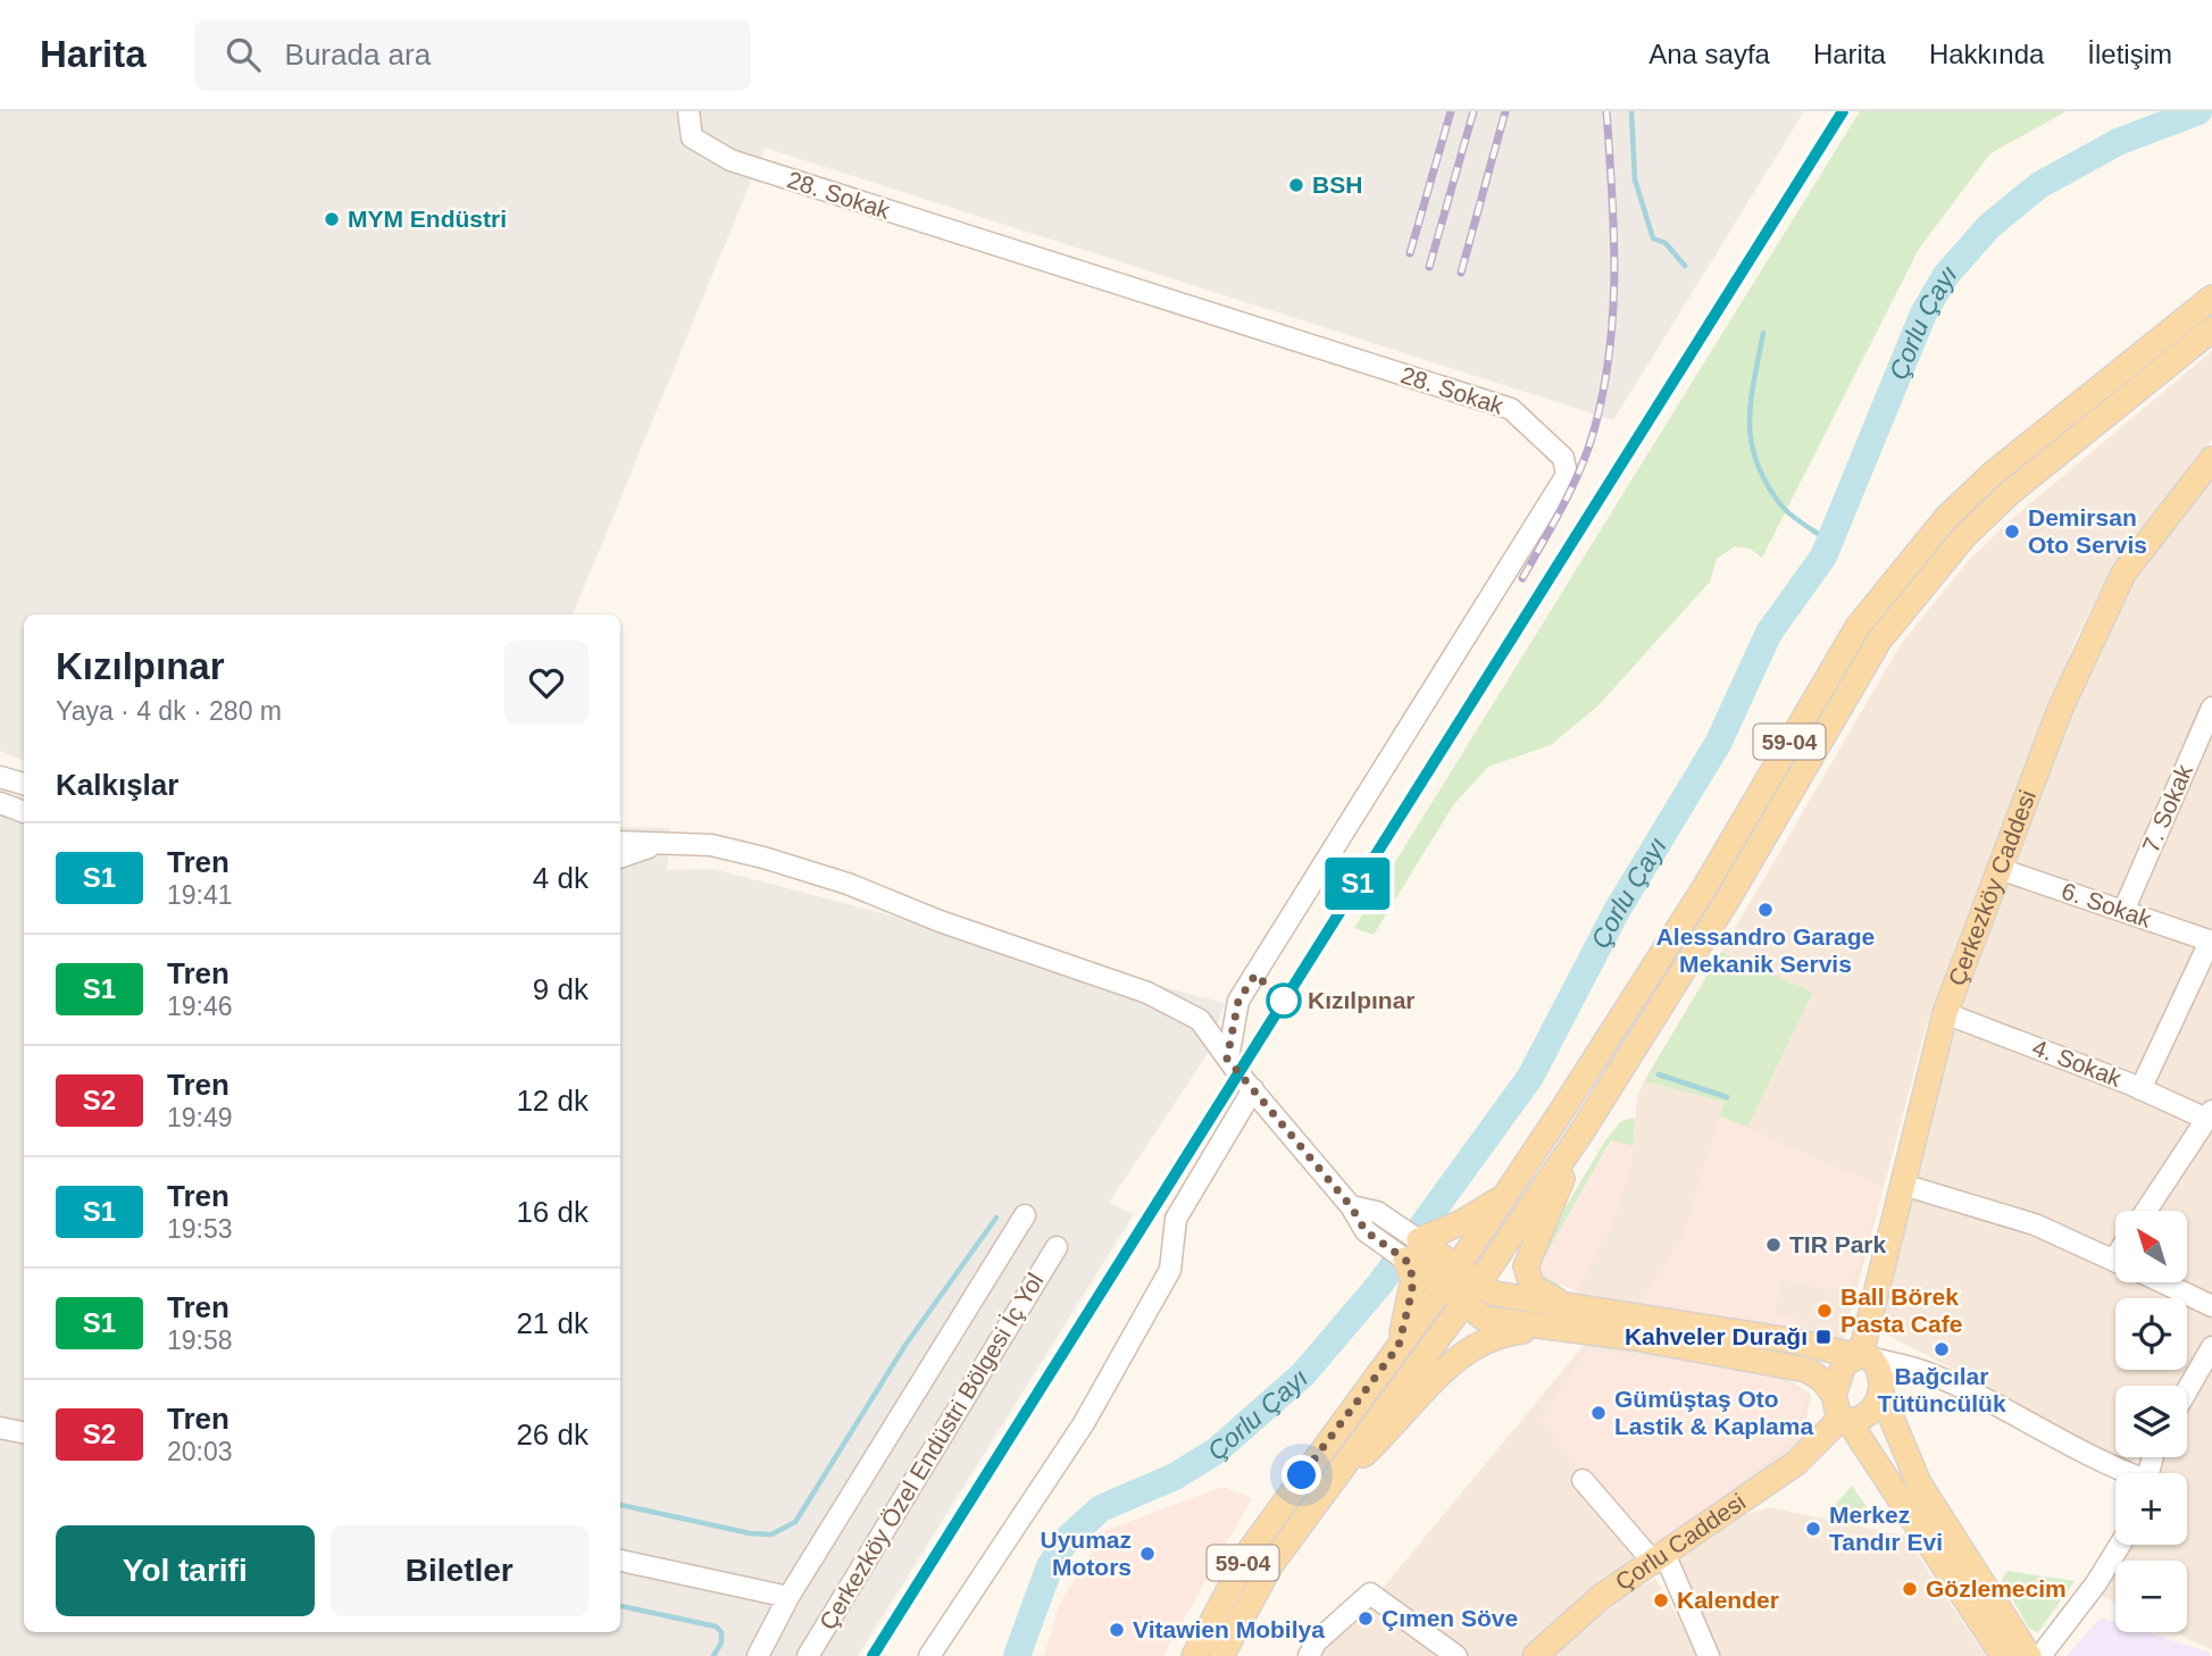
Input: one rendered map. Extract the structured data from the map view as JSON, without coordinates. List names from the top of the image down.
{
  "streets": {
    "main road": ["59-04", "Çerkezköy Caddesi", "Çorlu Caddesi"],
    "street": [
      "28. Sokak",
      "7. Sokak",
      "6. Sokak",
      "4. Sokak",
      "Çerkezköy Özel Endüstri Bölgesi İç Yol"
    ]
  },
  "crossings": [
    ["7. Sokak", "6. Sokak"],
    ["Çerkezköy Caddesi", "6. Sokak"],
    ["Çerkezköy Caddesi", "4. Sokak"]
  ],
  "water": ["Çorlu Çayı"],
  "places": {
    "other": [
      "BSH",
      "MYM Endüstri",
      "Demirsan Oto Servis",
      "Alessandro Garage Mekanik Servis",
      "Kızılpınar",
      "TIR Park",
      "Ball Börek Pasta Cafe",
      "Bağcılar Tütüncülük",
      "Gümüştaş Oto Lastik & Kaplama",
      "Merkez Tandır Evi",
      "Uyumaz Motors",
      "Gözlemecim",
      "Kalender",
      "Çımen Söve",
      "Vitawien Mobilya"
    ],
    "transit": ["Kahveler Durağı"]
  },
  "north": "top left",
  "page": {
    "header": "Harita",
    "search": "Burada ara",
    "nav": [
      "Ana sayfa",
      "Harita",
      "Hakkında",
      "İletişim"
    ],
    "on_map": "S1",
    "heading": [
      ["Kızılpınar", "Yaya · 4 dk · 280 m"],
      "Kalkışlar"
    ],
    "list": [
      {
        "mark": "S1",
        "name": "Tren",
        "note": "19:41",
        "value": "4 dk"
      },
      {
        "mark": "S1",
        "name": "Tren",
        "note": "19:46",
        "value": "9 dk"
      },
      {
        "mark": "S2",
        "name": "Tren",
        "note": "19:49",
        "value": "12 dk"
      },
      {
        "mark": "S1",
        "name": "Tren",
        "note": "19:53",
        "value": "16 dk"
      },
      {
        "mark": "S1",
        "name": "Tren",
        "note": "19:58",
        "value": "21 dk"
      },
      {
        "mark": "S2",
        "name": "Tren",
        "note": "20:03",
        "value": "26 dk"
      }
    ],
    "map_buttons": ["+", "−"],
    "buttons": ["Yol tarifi", "Biletler"]
  }
}
